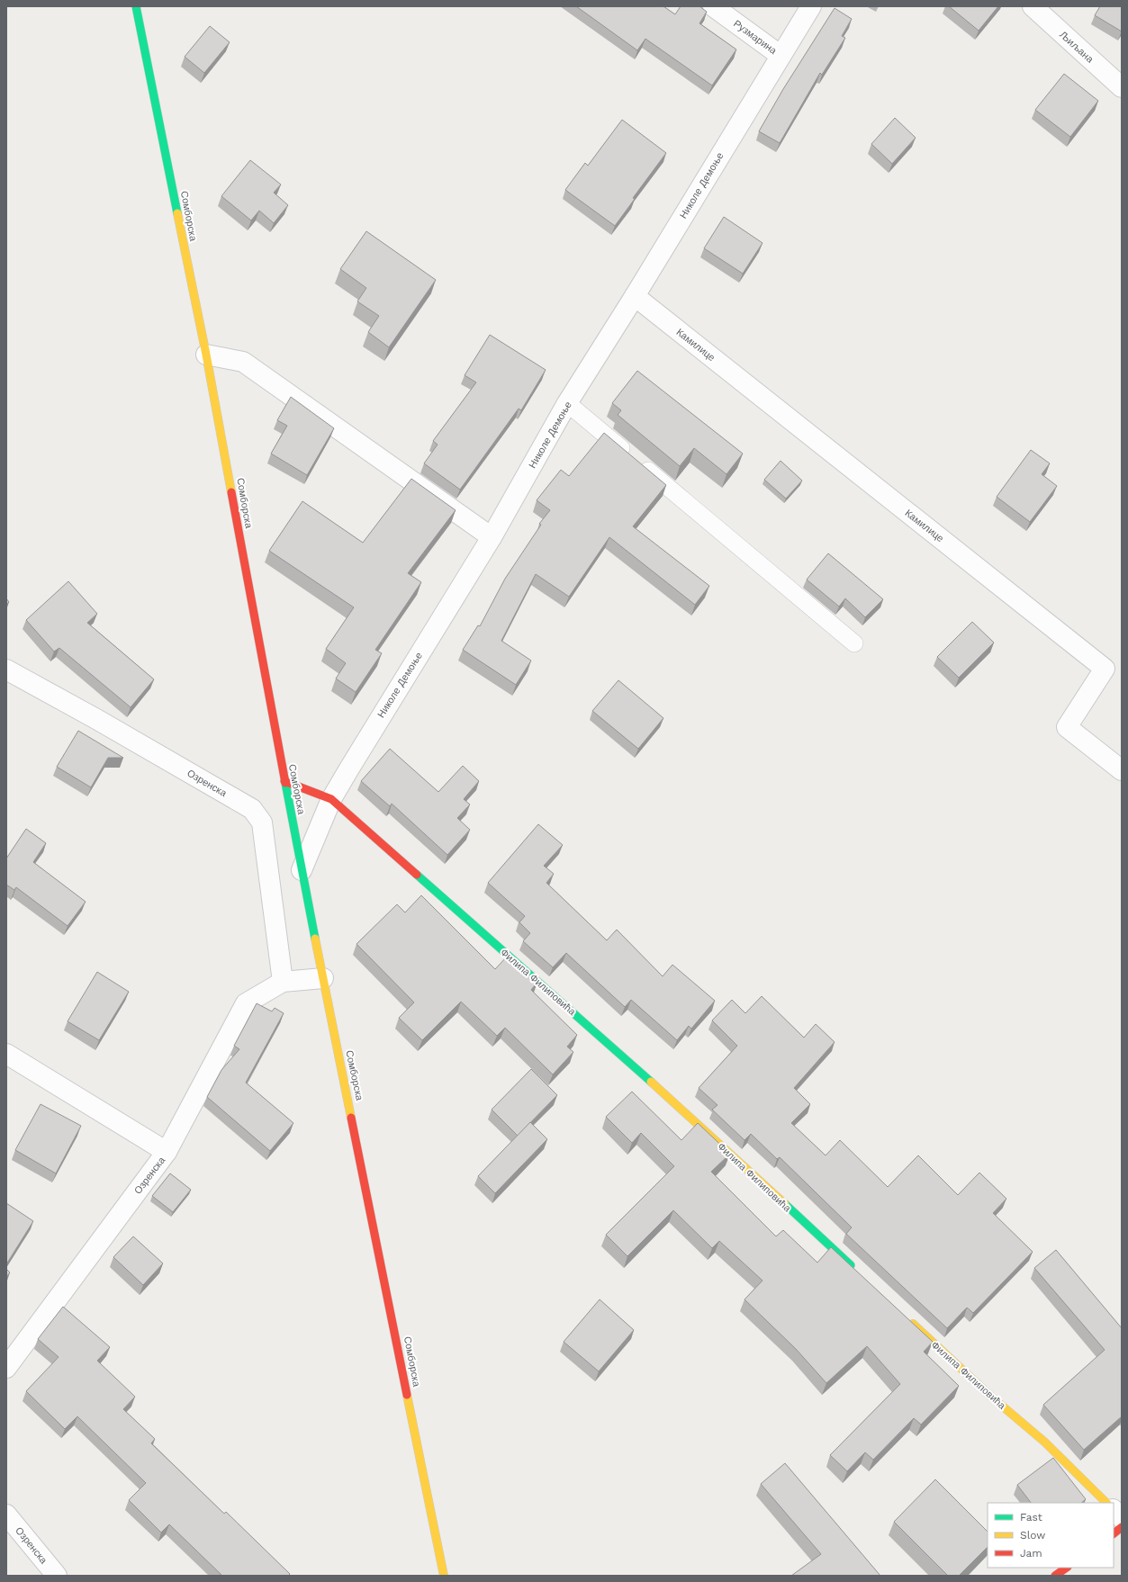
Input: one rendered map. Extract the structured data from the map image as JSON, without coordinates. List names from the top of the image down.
{
  "streets": {
    "street": [
      "Рузмарина",
      "Љиљана",
      "Николе Демоње",
      "Сомборска",
      "Камилице",
      "Озренска",
      "Филипа Филиповића"
    ]
  },
  "crossings": [
    ["Рузмарина", "Николе Демоње"],
    ["Николе Демоње", "Сомборска"],
    ["Николе Демоње", "Камилице"],
    ["Николе Демоње", "Филипа Филиповића"],
    ["Сомборска", "Озренска"]
  ],
  "legend": ["Fast", "Slow", "Jam"]
}
